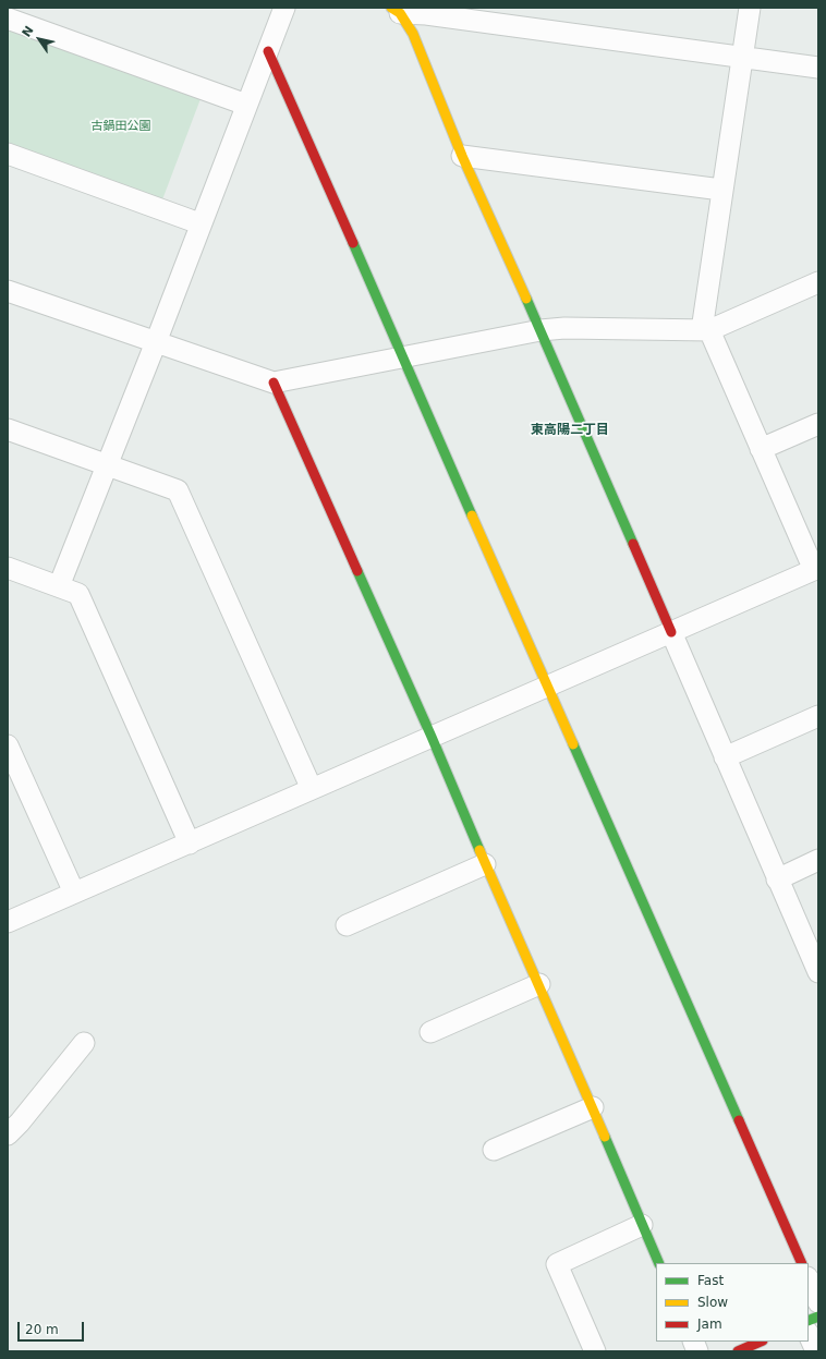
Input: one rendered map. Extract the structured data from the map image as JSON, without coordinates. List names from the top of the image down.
{
  "districts": ["東高陽二丁目"],
  "parks": ["古鍋田公園"],
  "legend": ["Fast", "Slow", "Jam"],
  "scale_bar": "20 m",
  "north": "top left"
}
